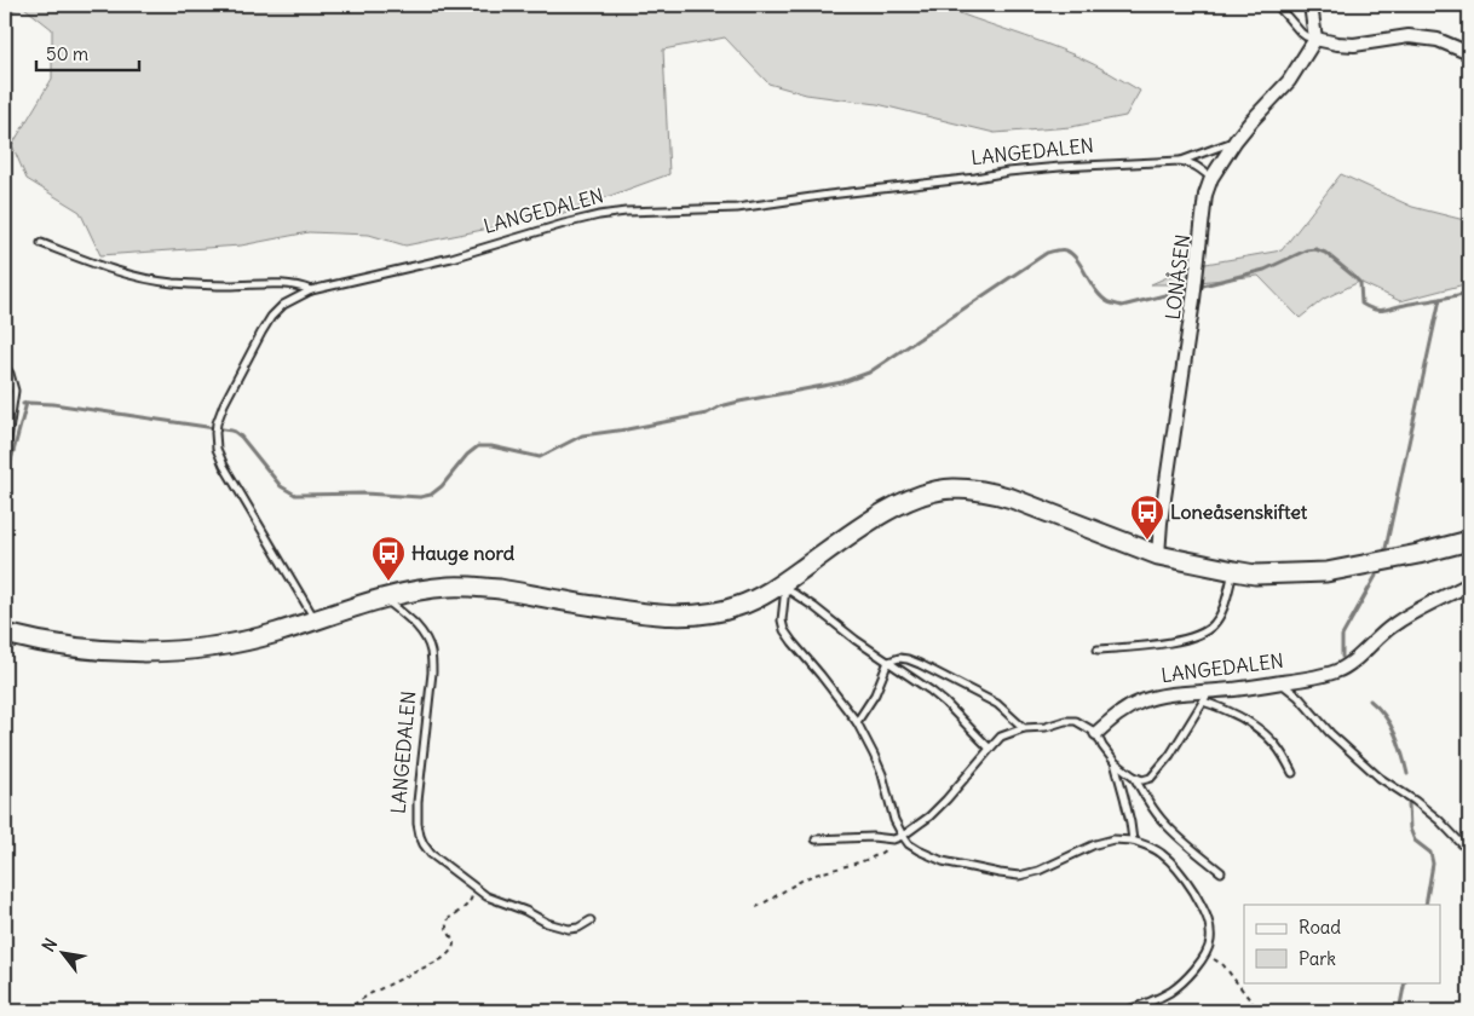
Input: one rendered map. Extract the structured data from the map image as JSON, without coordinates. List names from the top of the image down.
{
  "streets": {
    "street": ["LANGEDALEN", "LONÅSEN"]
  },
  "crossings": [
    ["LANGEDALEN", "LONÅSEN"]
  ],
  "places": {
    "bus stop": ["Loneåsenskiftet", "Hauge nord"]
  },
  "legend": ["Road", "Park"],
  "scale_bar": "50 m",
  "north": "top left"
}
